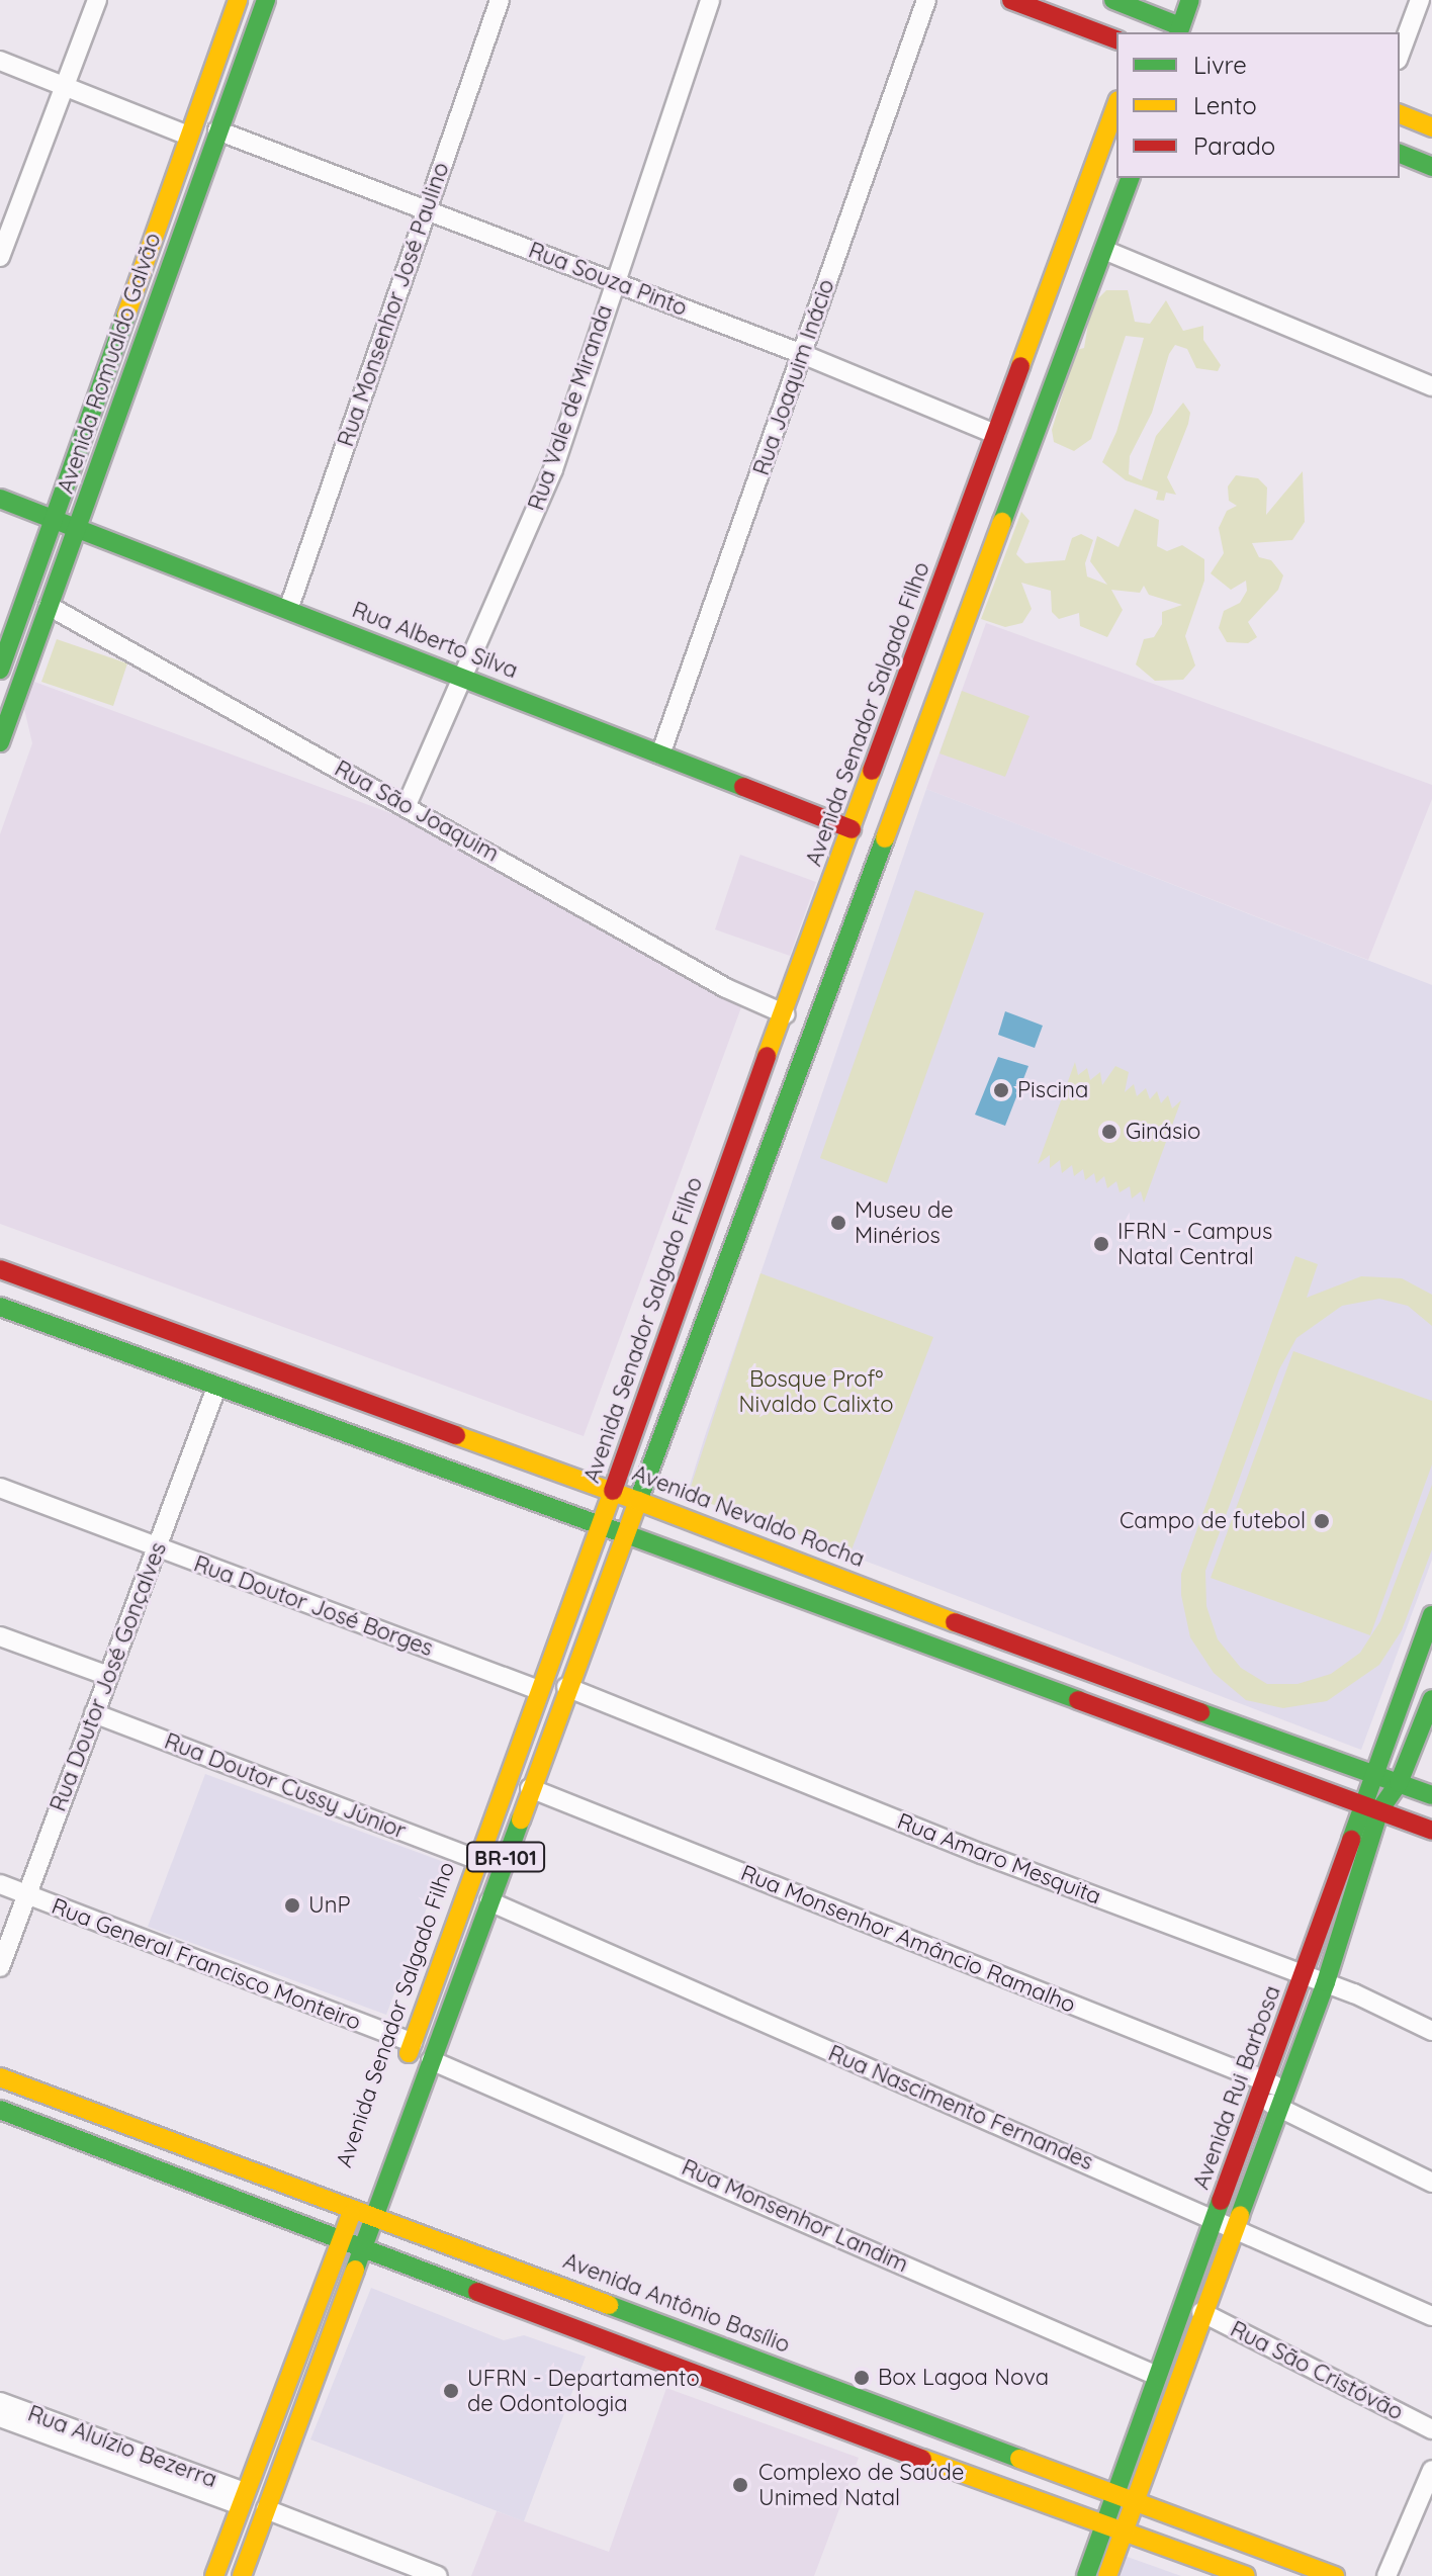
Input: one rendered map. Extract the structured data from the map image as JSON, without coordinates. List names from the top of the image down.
{
  "streets": {
    "main road": [
      "Avenida Romualdo Galvão",
      "Rua Alberto Silva",
      "Avenida Senador Salgado Filho",
      "Avenida Nevaldo Rocha",
      "BR-101",
      "Avenida Rui Barbosa",
      "Avenida Antônio Basílio"
    ],
    "street": [
      "Rua Souza Pinto",
      "Rua Monsenhor José Paulino",
      "Rua Joaquim Inácio",
      "Rua Vale de Miranda",
      "Rua São Joaquim",
      "Rua Doutor José Borges",
      "Rua Doutor José Gonçalves",
      "Rua Doutor Cussy Júnior",
      "Rua Amaro Mesquita",
      "Rua Monsenhor Amâncio Ramalho",
      "Rua General Francisco Monteiro",
      "Rua Nascimento Fernandes",
      "Rua Monsenhor Landim",
      "Rua São Cristóvão",
      "Rua Aluízio Bezerra"
    ]
  },
  "crossings": [
    ["Rua Souza Pinto", "Rua Monsenhor José Paulino"],
    ["Rua Souza Pinto", "Avenida Romualdo Galvão"],
    ["Rua Souza Pinto", "Rua Joaquim Inácio"],
    ["Rua Souza Pinto", "Rua Vale de Miranda"],
    ["Rua Souza Pinto", "Avenida Senador Salgado Filho"],
    ["Rua Monsenhor José Paulino", "Rua Alberto Silva"],
    ["Avenida Romualdo Galvão", "Rua Alberto Silva"],
    ["Avenida Romualdo Galvão", "Rua São Joaquim"],
    ["Rua Joaquim Inácio", "Rua Alberto Silva"],
    ["Rua Vale de Miranda", "Rua Alberto Silva"],
    ["Rua Vale de Miranda", "Rua São Joaquim"],
    ["Rua Alberto Silva", "Avenida Senador Salgado Filho"],
    ["Avenida Senador Salgado Filho", "Rua São Joaquim"],
    ["Avenida Senador Salgado Filho", "Avenida Nevaldo Rocha"],
    ["Avenida Senador Salgado Filho", "Rua Doutor José Borges"],
    ["Avenida Senador Salgado Filho", "Rua Doutor Cussy Júnior"],
    ["Avenida Senador Salgado Filho", "Rua General Francisco Monteiro"],
    ["Avenida Senador Salgado Filho", "Avenida Antônio Basílio"],
    ["Avenida Senador Salgado Filho", "Rua Aluízio Bezerra"],
    ["Avenida Nevaldo Rocha", "BR-101"],
    ["Avenida Nevaldo Rocha", "Avenida Rui Barbosa"],
    ["Rua Doutor José Borges", "Rua Doutor José Gonçalves"],
    ["Rua Doutor José Gonçalves", "Rua Doutor Cussy Júnior"],
    ["Rua Doutor José Gonçalves", "Rua General Francisco Monteiro"],
    ["BR-101", "Rua Amaro Mesquita"],
    ["BR-101", "Rua Monsenhor Amâncio Ramalho"],
    ["BR-101", "Rua Nascimento Fernandes"],
    ["BR-101", "Rua Monsenhor Landim"],
    ["BR-101", "Avenida Antônio Basílio"],
    ["Rua Amaro Mesquita", "Avenida Rui Barbosa"],
    ["Rua Monsenhor Amâncio Ramalho", "Avenida Rui Barbosa"],
    ["Avenida Rui Barbosa", "Rua Nascimento Fernandes"],
    ["Avenida Rui Barbosa", "Rua Monsenhor Landim"],
    ["Avenida Rui Barbosa", "Avenida Antônio Basílio"],
    ["Avenida Rui Barbosa", "Rua São Cristóvão"]
  ],
  "parks": ["Bosque Profº Nivaldo Calixto"],
  "places": [
    "Piscina",
    "Ginásio",
    "Museu de Minérios",
    "IFRN - Campus Natal Central",
    "Campo de futebol",
    "UnP",
    "Box Lagoa Nova",
    "UFRN - Departamento de Odontologia",
    "Complexo de Saúde Unimed Natal"
  ],
  "legend": ["Livre", "Lento", "Parado"]
}
